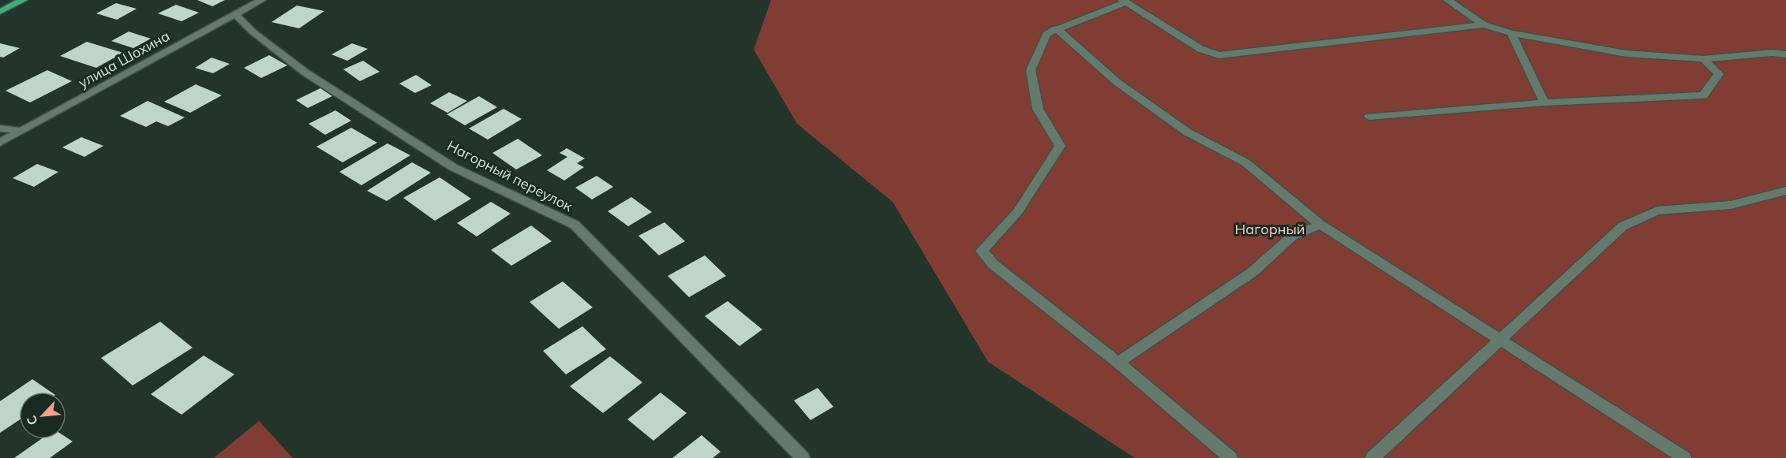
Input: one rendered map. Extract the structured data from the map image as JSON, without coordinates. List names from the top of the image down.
{
  "streets": {
    "street": ["улица Шохина", "Нагорный переулок"]
  },
  "crossings": [
    ["улица Шохина", "Нагорный переулок"]
  ],
  "parks": ["Нагорный"],
  "north": "bottom left"
}
